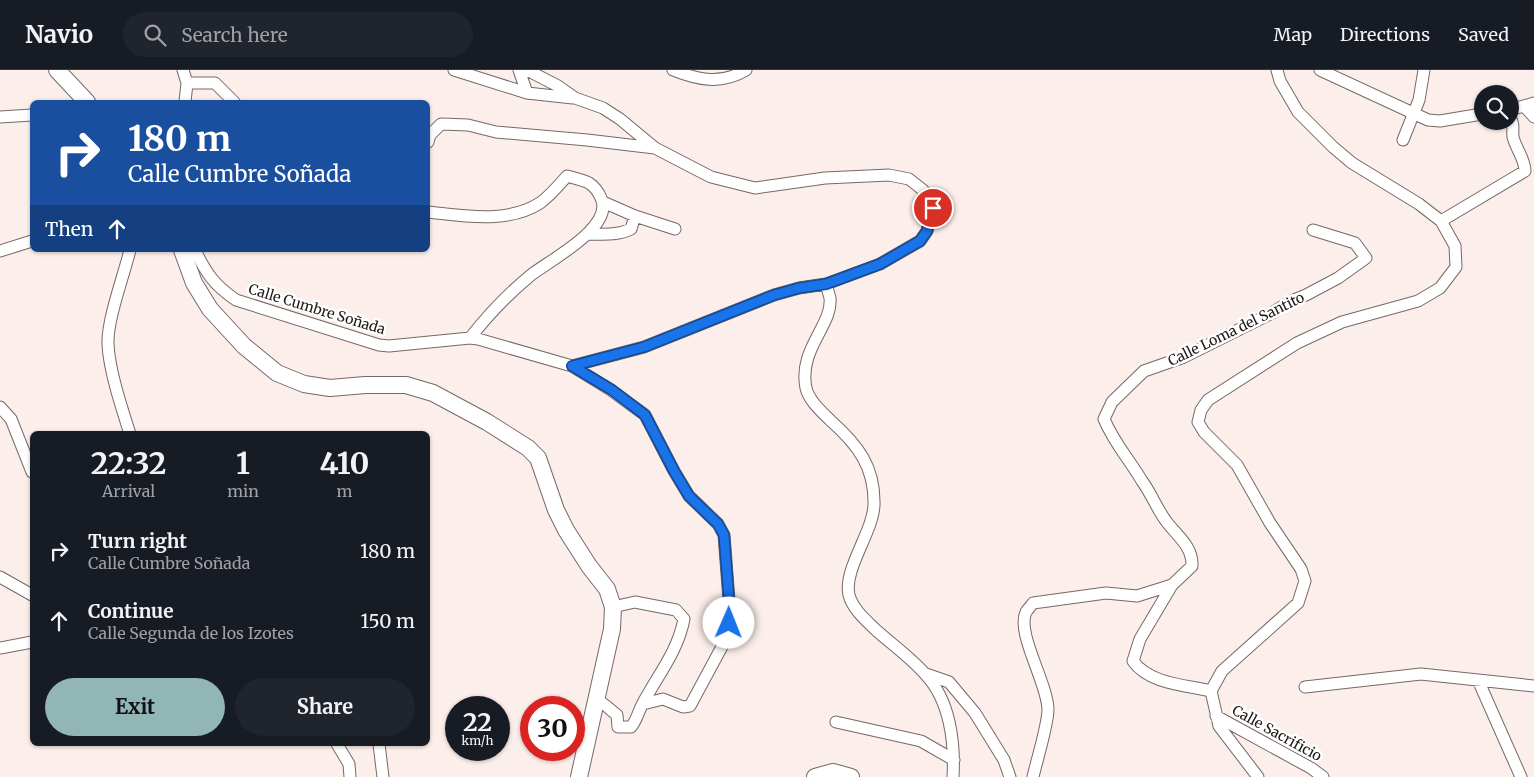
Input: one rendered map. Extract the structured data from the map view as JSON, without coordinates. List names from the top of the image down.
{
  "streets": {
    "street": ["Calle Cumbre Soñada", "Calle Loma del Santito", "Calle Sacrificio"]
  },
  "page": {
    "header": "Navio",
    "search": "Search here",
    "nav": ["Map", "Directions", "Saved"],
    "turn": ["180 m", "Calle Cumbre Soñada"],
    "then": "Then",
    "eta": [
      "22:32",
      "Arrival",
      "1",
      "min",
      "410",
      "m"
    ],
    "list": [
      {
        "name": "Turn right",
        "note": "Calle Cumbre Soñada",
        "value": "180 m"
      },
      {
        "name": "Continue",
        "note": "Calle Segunda de los Izotes",
        "value": "150 m"
      }
    ],
    "buttons": ["Exit", "Share"],
    "speed": "22 km/h",
    "limit": "30"
  }
}
